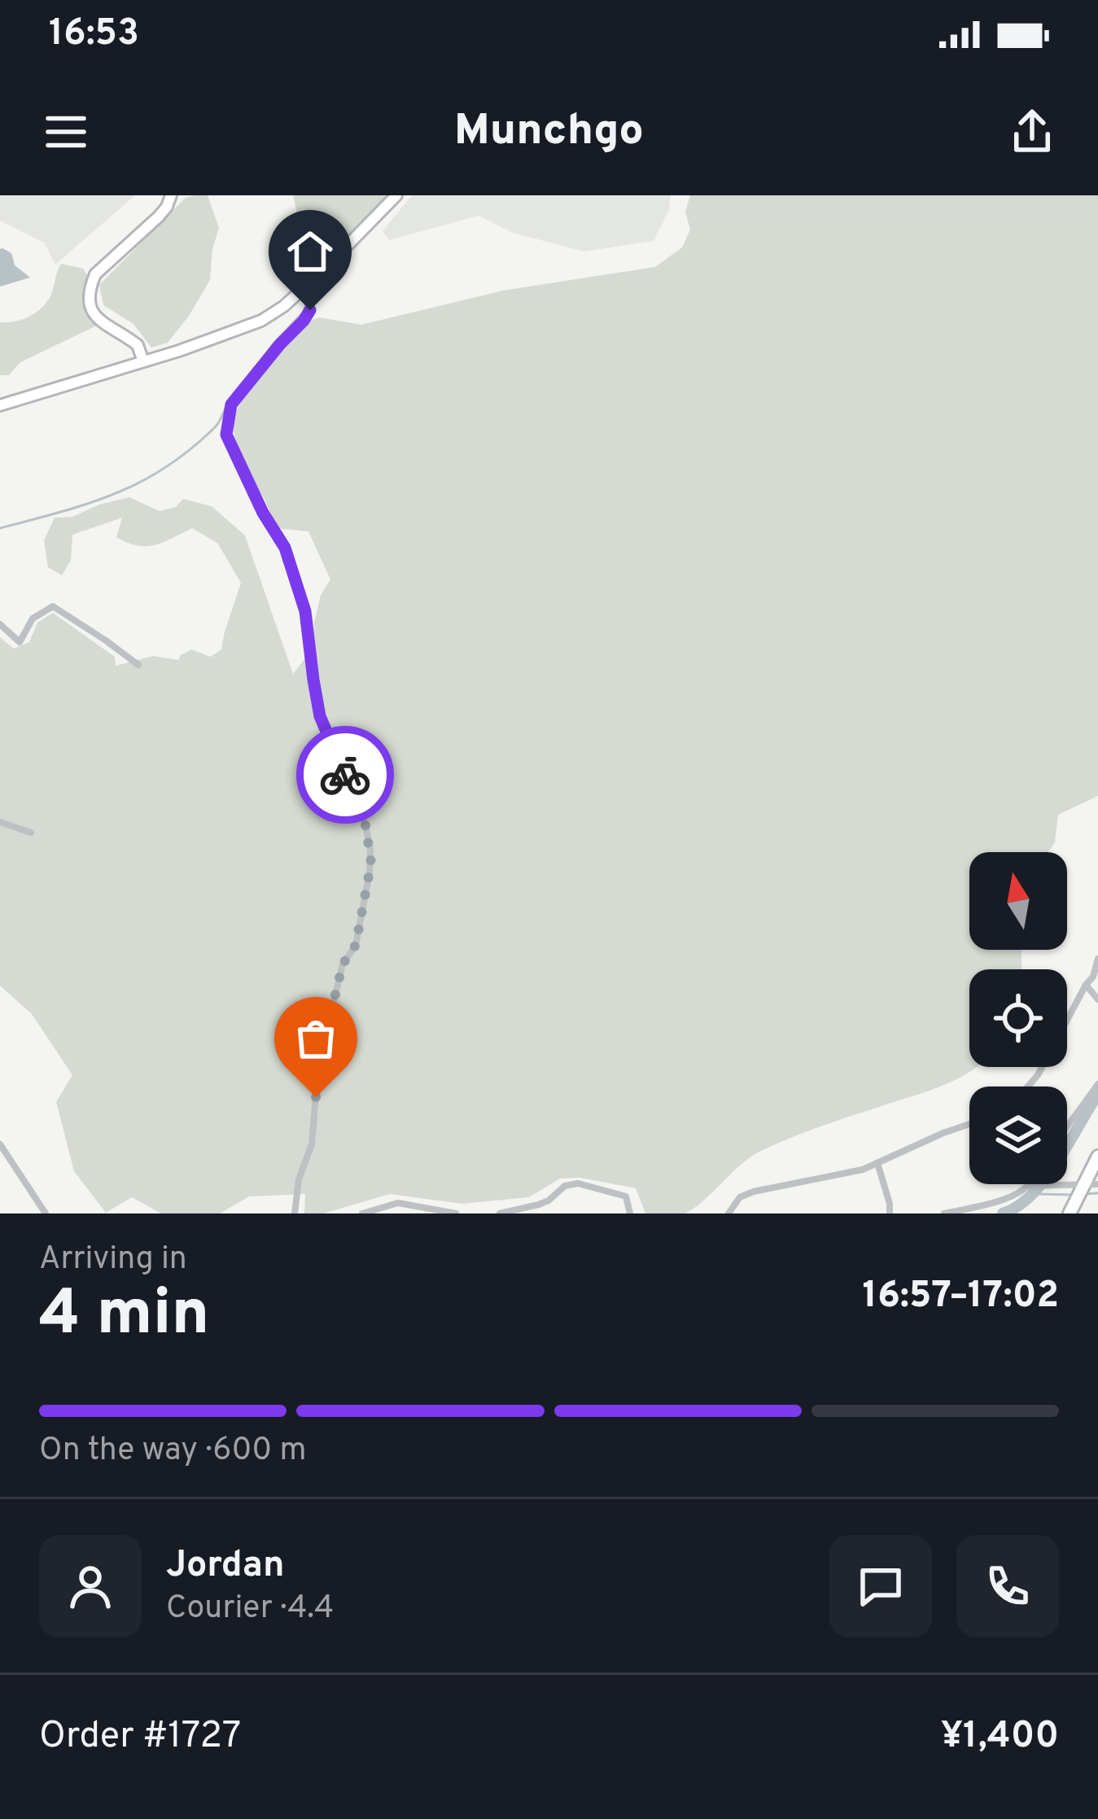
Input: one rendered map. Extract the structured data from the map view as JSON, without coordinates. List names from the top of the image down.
{
  "north": "top",
  "page": {
    "status": "16:53",
    "header": "Munchgo",
    "heading": ["4 min", "Arriving in", "16:57–17:02"],
    "panel": [
      "Jordan",
      "Courier · 4.4",
      "Order #1727",
      "¥1,400"
    ],
    "bar": "On the way · 600 m"
  }
}
